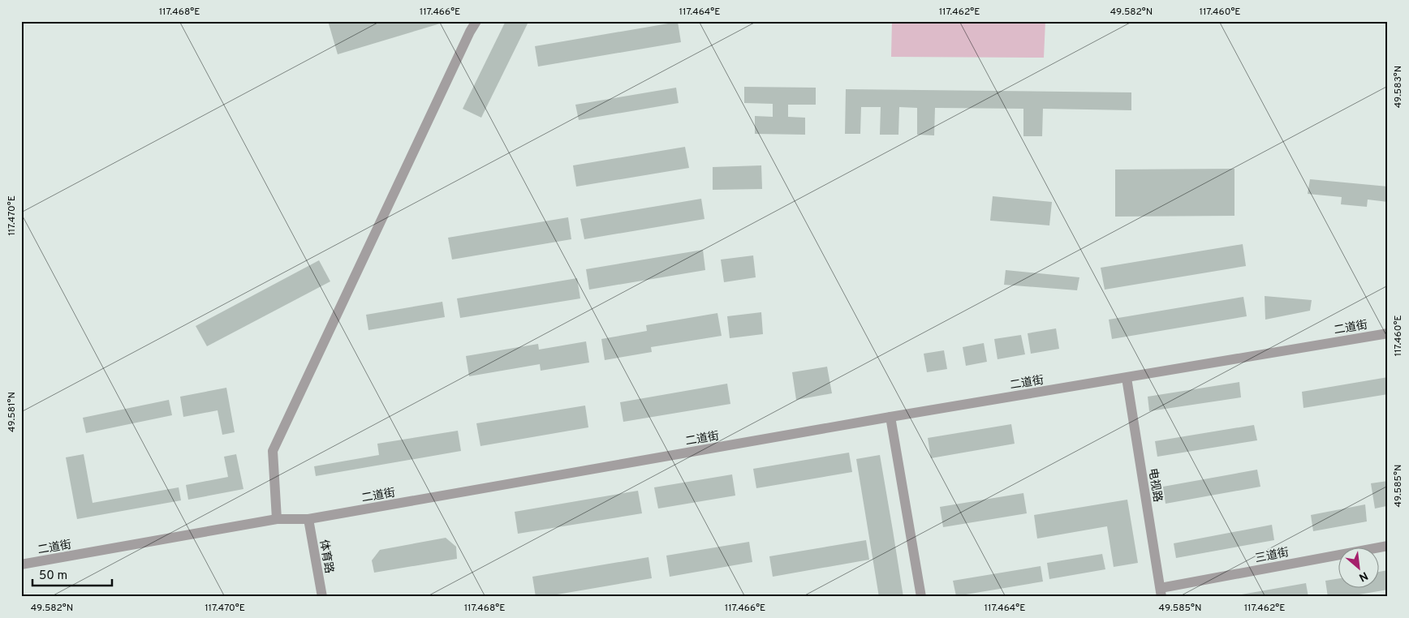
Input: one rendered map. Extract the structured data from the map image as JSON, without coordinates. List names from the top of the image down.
{
  "streets": {
    "street": [
      "二道街",
      "电视路",
      "三道街",
      "体育路"
    ]
  },
  "crossings": [
    ["二道街", "电视路"],
    ["二道街", "体育路"],
    ["电视路", "三道街"]
  ],
  "scale_bar": "50 m",
  "north": "bottom right",
  "coordinates": [
    "117.468°E",
    "117.466°E",
    "117.464°E",
    "117.462°E",
    "49.582°N",
    "117.460°E",
    "49.583°N",
    "117.470°E",
    "49.581°N",
    "49.585°N"
  ]
}
